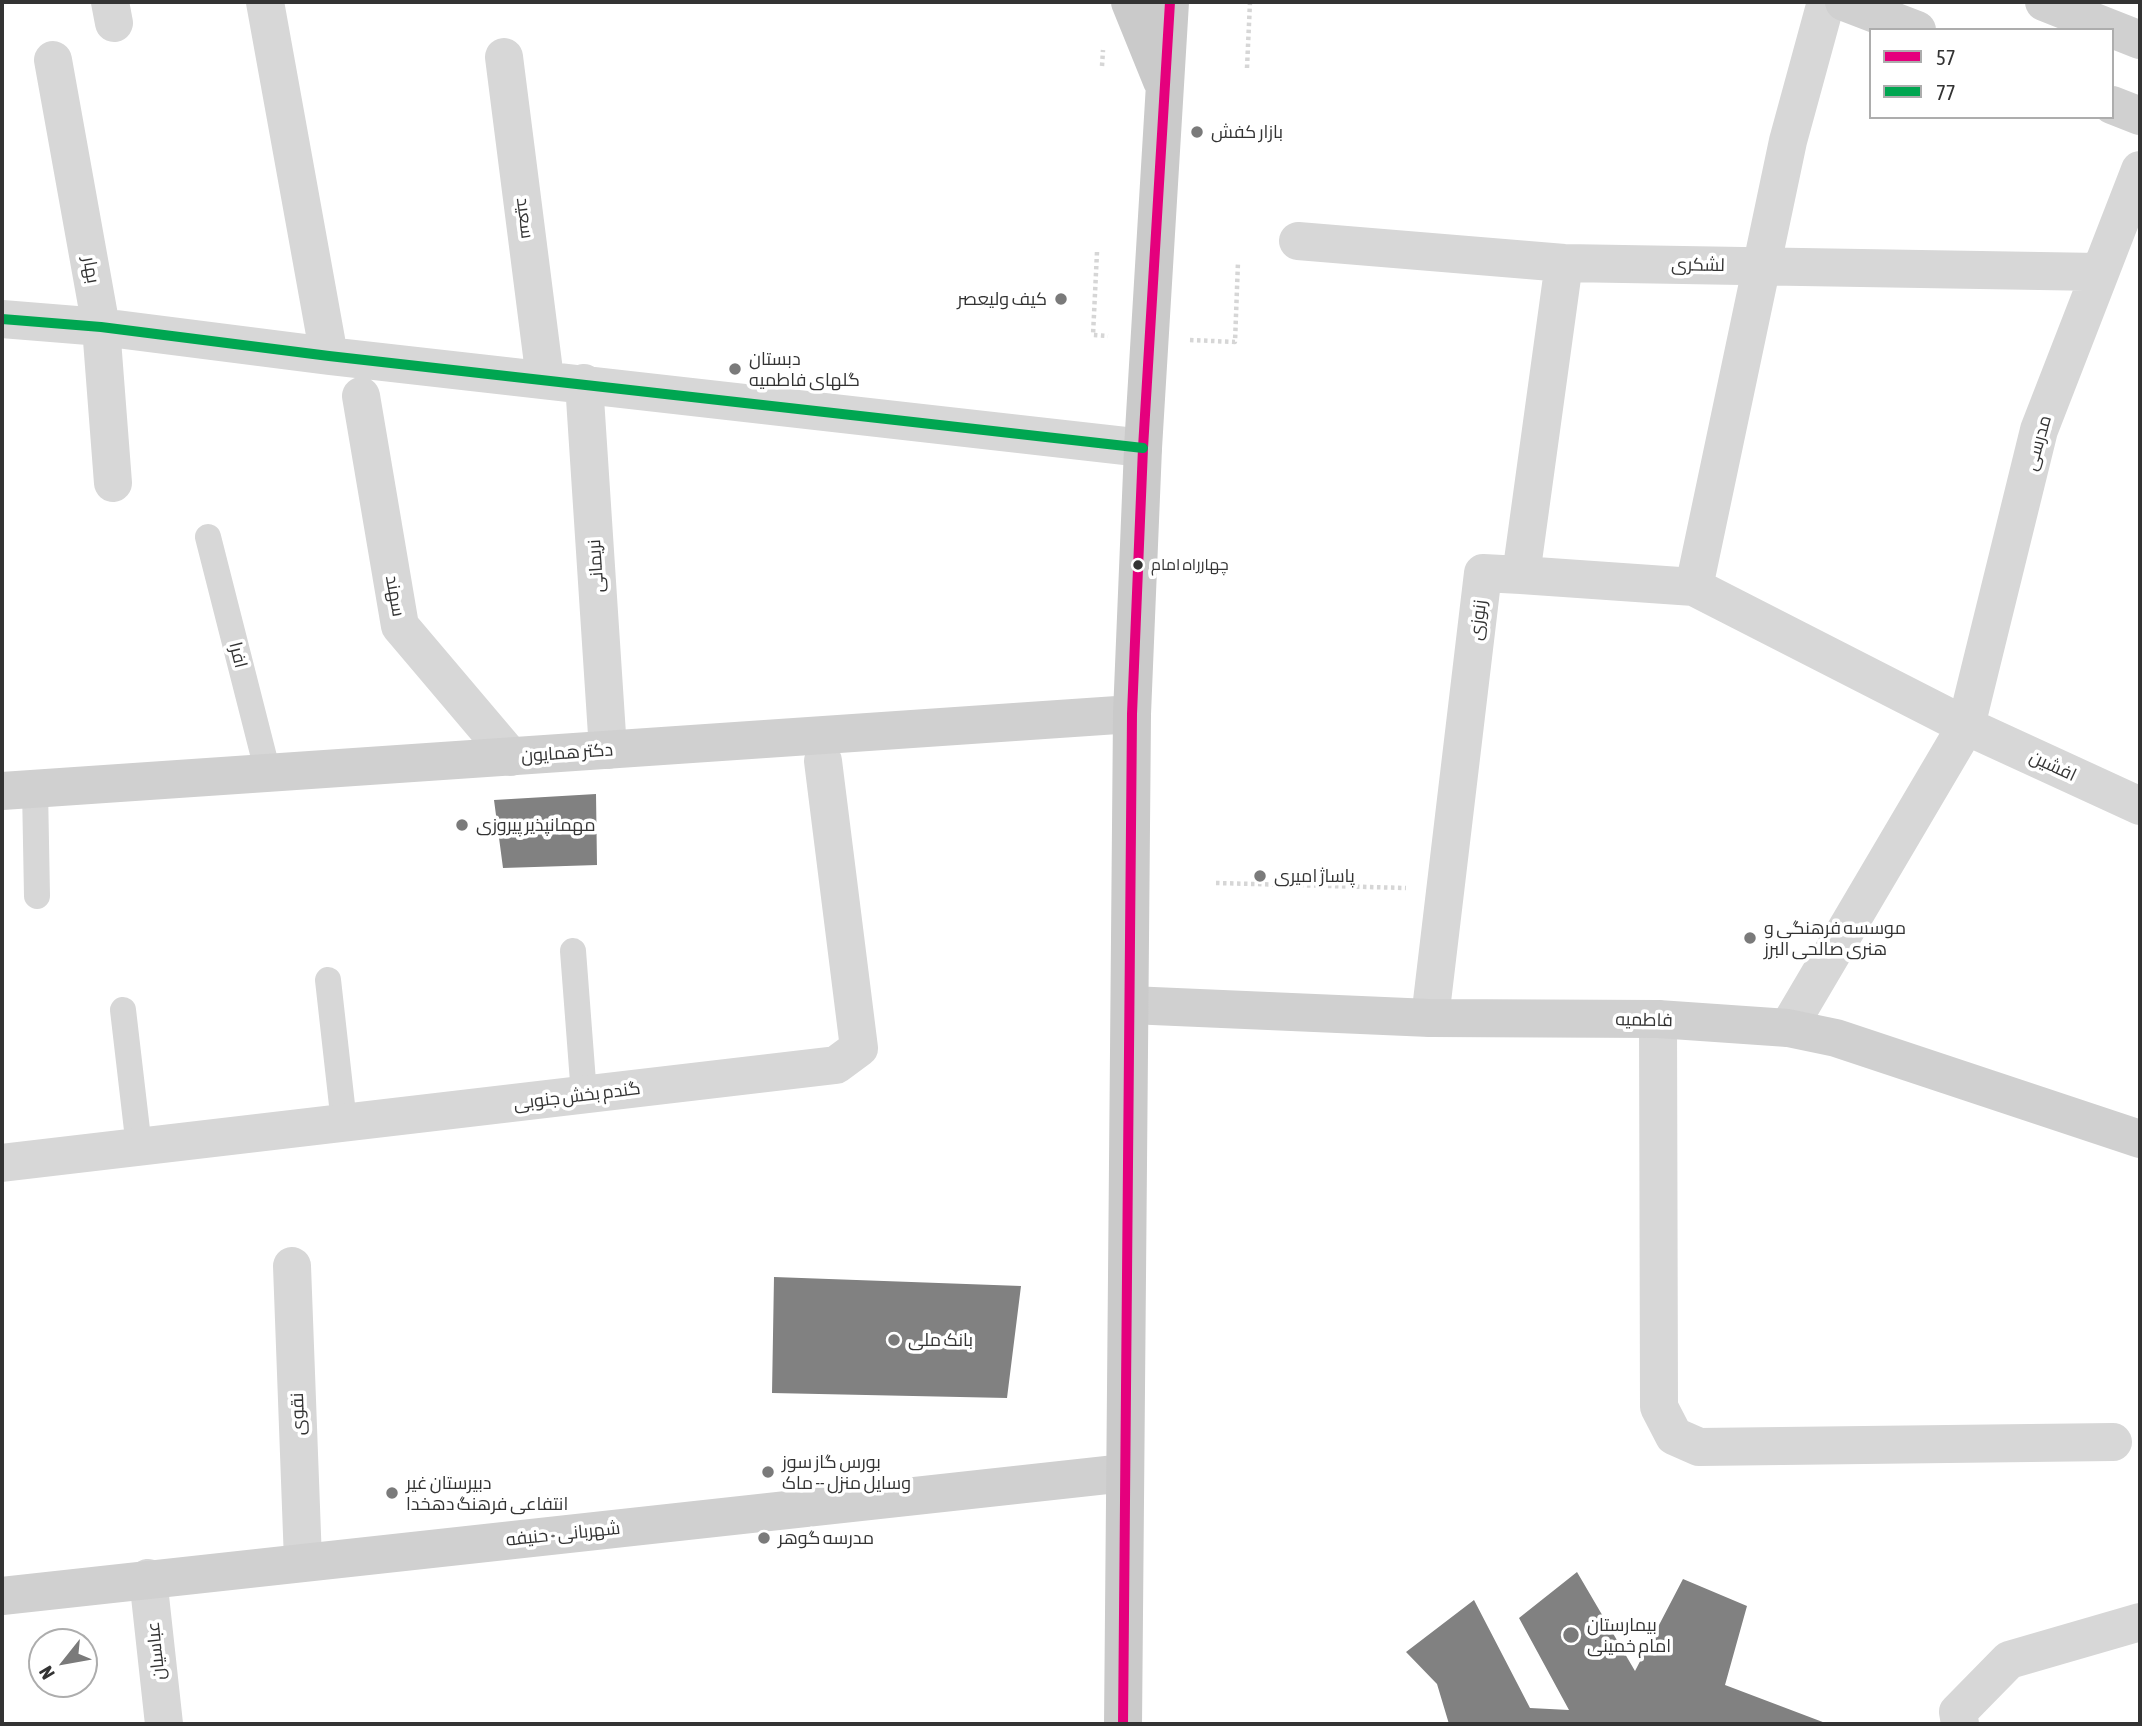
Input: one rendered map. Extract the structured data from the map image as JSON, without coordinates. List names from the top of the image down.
{
  "streets": {
    "street": [
      "سعید",
      "لشکری",
      "بهار",
      "مدرسی",
      "نریمانی",
      "سهند",
      "زنوزی",
      "دکتر همایون",
      "افشین",
      "فاطمیه",
      "گندم بخش جنوبی",
      "نقوی",
      "شهربانی - حنیفه",
      "عباسیان"
    ],
    "lane": ["افرا"]
  },
  "crossings": [
    ["لشکری", "مدرسی"],
    ["مدرسی", "افشین"],
    ["مدرسی", "فاطمیه"],
    ["نریمانی", "دکتر همایون"],
    ["سهند", "دکتر همایون"],
    ["زنوزی", "فاطمیه"],
    ["افرا", "دکتر همایون"],
    ["نقوی", "شهربانی - حنیفه"],
    ["شهربانی - حنیفه", "عباسیان"]
  ],
  "places": [
    "بازار کفش",
    "کیف ولیعصر",
    "دبستان گلهای فاطمیه",
    "چهارراه امام",
    "مهمانپذیر پیروزی",
    "پاساژ امیری",
    "موسسه فرهنگی و هنری صالحی البرز",
    "بانک ملی",
    "بورس گاز سوز وسایل منزل -- ماک",
    "دبیرستان غیر انتفاعی فرهنگ دهخدا",
    "مدرسه گوهر",
    "بیمارستان امام خمینی"
  ],
  "lines": ["transit line 57", "transit line 77"],
  "legend": ["57", "77"],
  "north": "bottom left"
}
